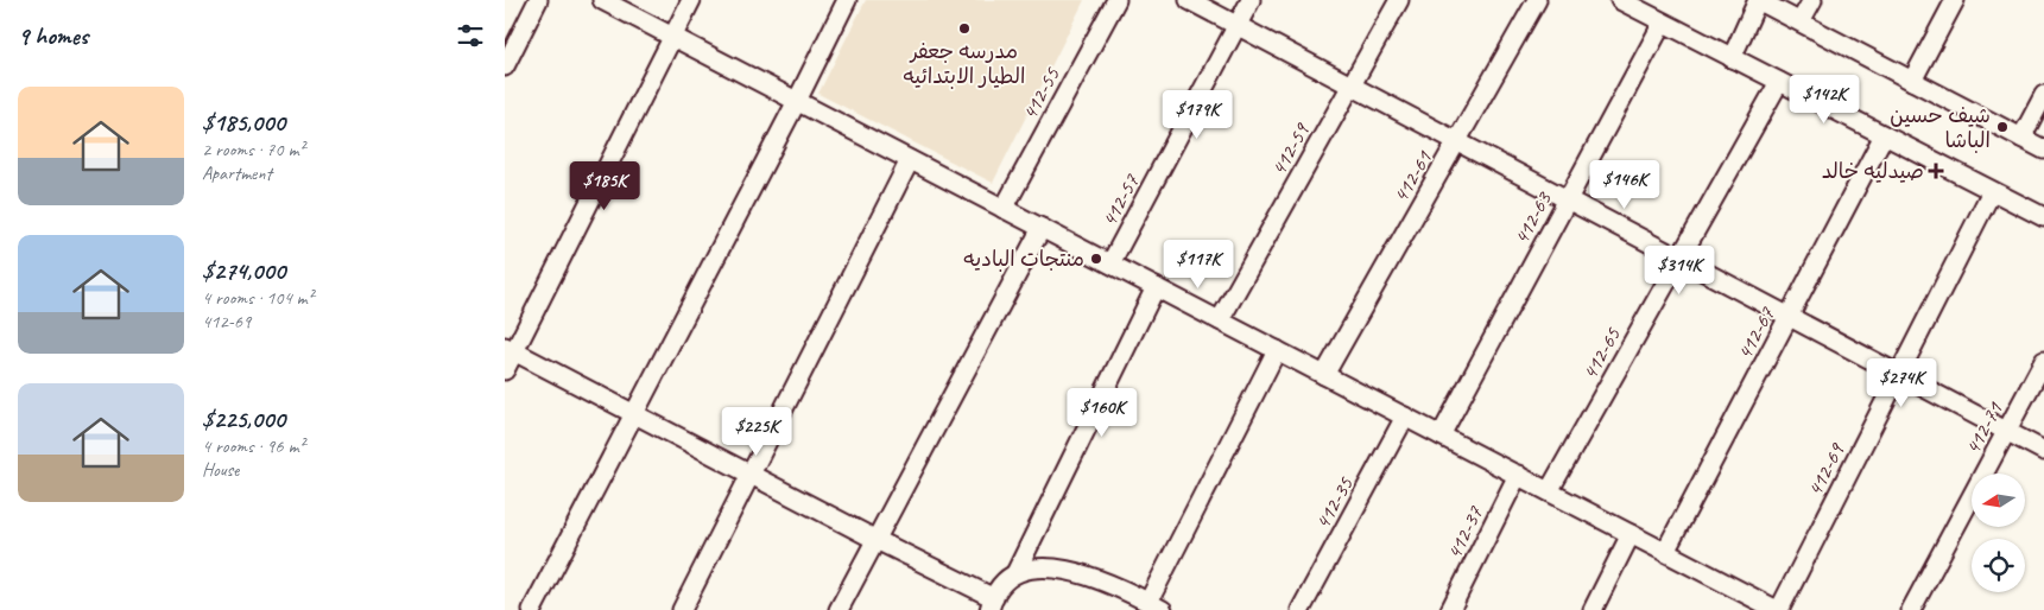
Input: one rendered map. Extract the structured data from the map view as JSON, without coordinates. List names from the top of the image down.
{
  "streets": {
    "street": [
      "412-55",
      "412-59",
      "412-61",
      "412-57",
      "412-63",
      "412-67",
      "412-65",
      "412-71",
      "412-69",
      "412-35",
      "412-37"
    ]
  },
  "places": {
    "other": ["مدرسه جعفر الطيار الابتدائيه", "شيف حسين الباشا", "منتجات الباديه"],
    "health": ["صيدليه خالد"]
  },
  "north": "left",
  "page": {
    "heading": "9 homes",
    "list": [
      {
        "name": "$185,000",
        "note": "2 rooms · 70 m² · Apartment"
      },
      {
        "name": "$274,000",
        "note": "4 rooms · 104 m² · 412-69"
      },
      {
        "name": "$225,000",
        "note": "4 rooms · 96 m² · House"
      }
    ],
    "price": [
      "$142K",
      "$179K",
      "$146K",
      "$185K",
      "$117K",
      "$314K",
      "$274K",
      "$160K",
      "$225K"
    ]
  }
}
